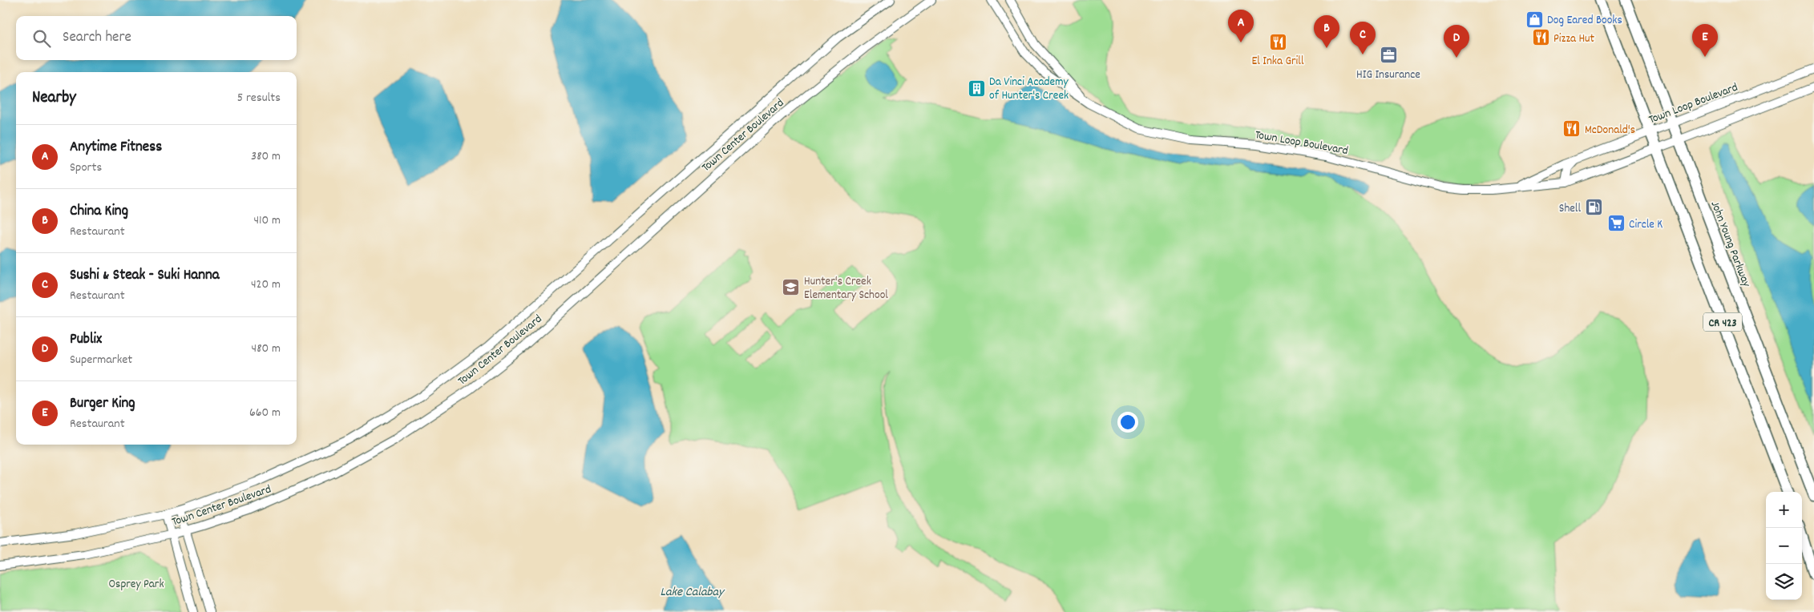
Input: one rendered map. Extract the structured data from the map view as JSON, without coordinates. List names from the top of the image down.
{
  "streets": {
    "highway": ["John Young Parkway", "CR 423"],
    "street": ["Town Loop Boulevard", "Town Center Boulevard"]
  },
  "crossings": [
    ["Town Loop Boulevard", "John Young Parkway"],
    ["Town Loop Boulevard", "CR 423"]
  ],
  "water": ["Lake Calabay"],
  "parks": ["Osprey Park"],
  "places": {
    "shop": ["Dog Eared Books"],
    "restaurant": ["Pizza Hut", "El Inka Grill", "McDonald's"],
    "office": ["HIG Insurance"],
    "building": ["Da Vinci Academy of Hunter's Creek"],
    "fuel station": ["Shell"],
    "supermarket": ["Circle K"],
    "school or university": ["Hunter's Creek Elementary School"]
  },
  "page": {
    "pins": [
      "A",
      "B",
      "C",
      "E",
      "D"
    ],
    "search": "Search here",
    "heading": ["Nearby", "5 results"],
    "list": [
      {
        "mark": "A",
        "name": "Anytime Fitness",
        "note": "Sports",
        "value": "380 m"
      },
      {
        "mark": "B",
        "name": "China King",
        "note": "Restaurant",
        "value": "410 m"
      },
      {
        "mark": "C",
        "name": "Sushi & Steak - Suki Hanna",
        "note": "Restaurant",
        "value": "420 m"
      },
      {
        "mark": "D",
        "name": "Publix",
        "note": "Supermarket",
        "value": "480 m"
      },
      {
        "mark": "E",
        "name": "Burger King",
        "note": "Restaurant",
        "value": "660 m"
      }
    ],
    "map_buttons": ["+", "−"]
  }
}
